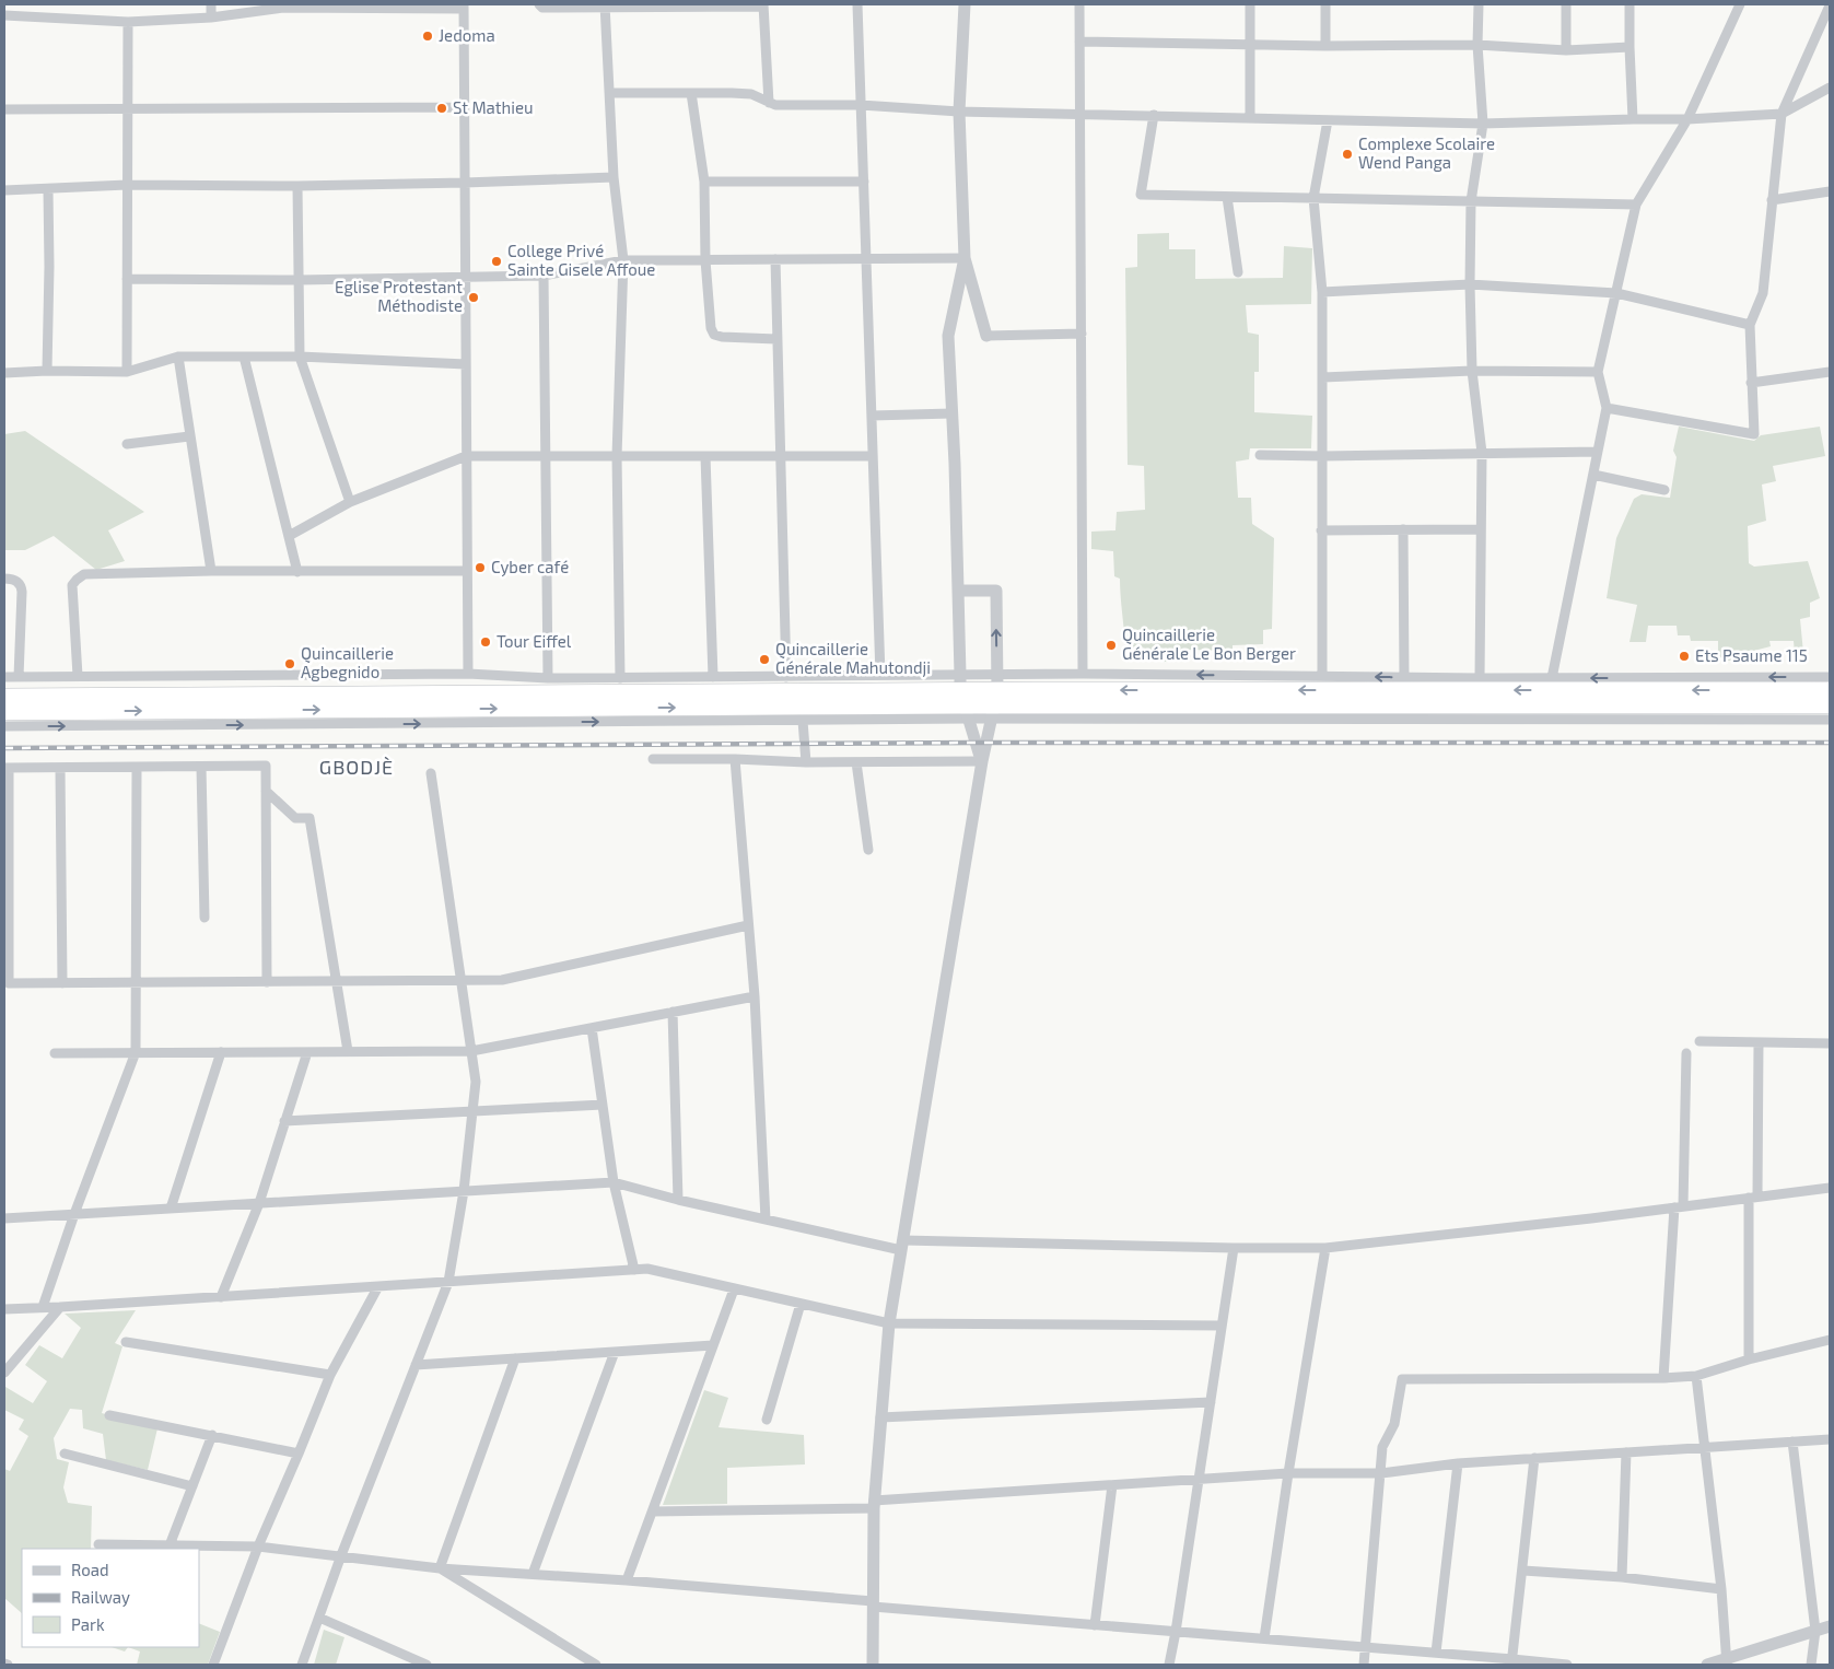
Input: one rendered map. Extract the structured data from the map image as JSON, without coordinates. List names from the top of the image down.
{
  "districts": ["GBODJÈ"],
  "places": [
    "Jedoma",
    "St Mathieu",
    "Complexe Scolaire Wend Panga",
    "College Privé Sainte Gisele Affoue",
    "Eglise Protestant Méthodiste",
    "Cyber café",
    "Tour Eiffel",
    "Quincaillerie Générale Le Bon Berger",
    "Ets Psaume 115",
    "Quincaillerie Générale Mahutondji",
    "Quincaillerie Agbegnido"
  ],
  "legend": ["Road", "Railway", "Park"]
}
